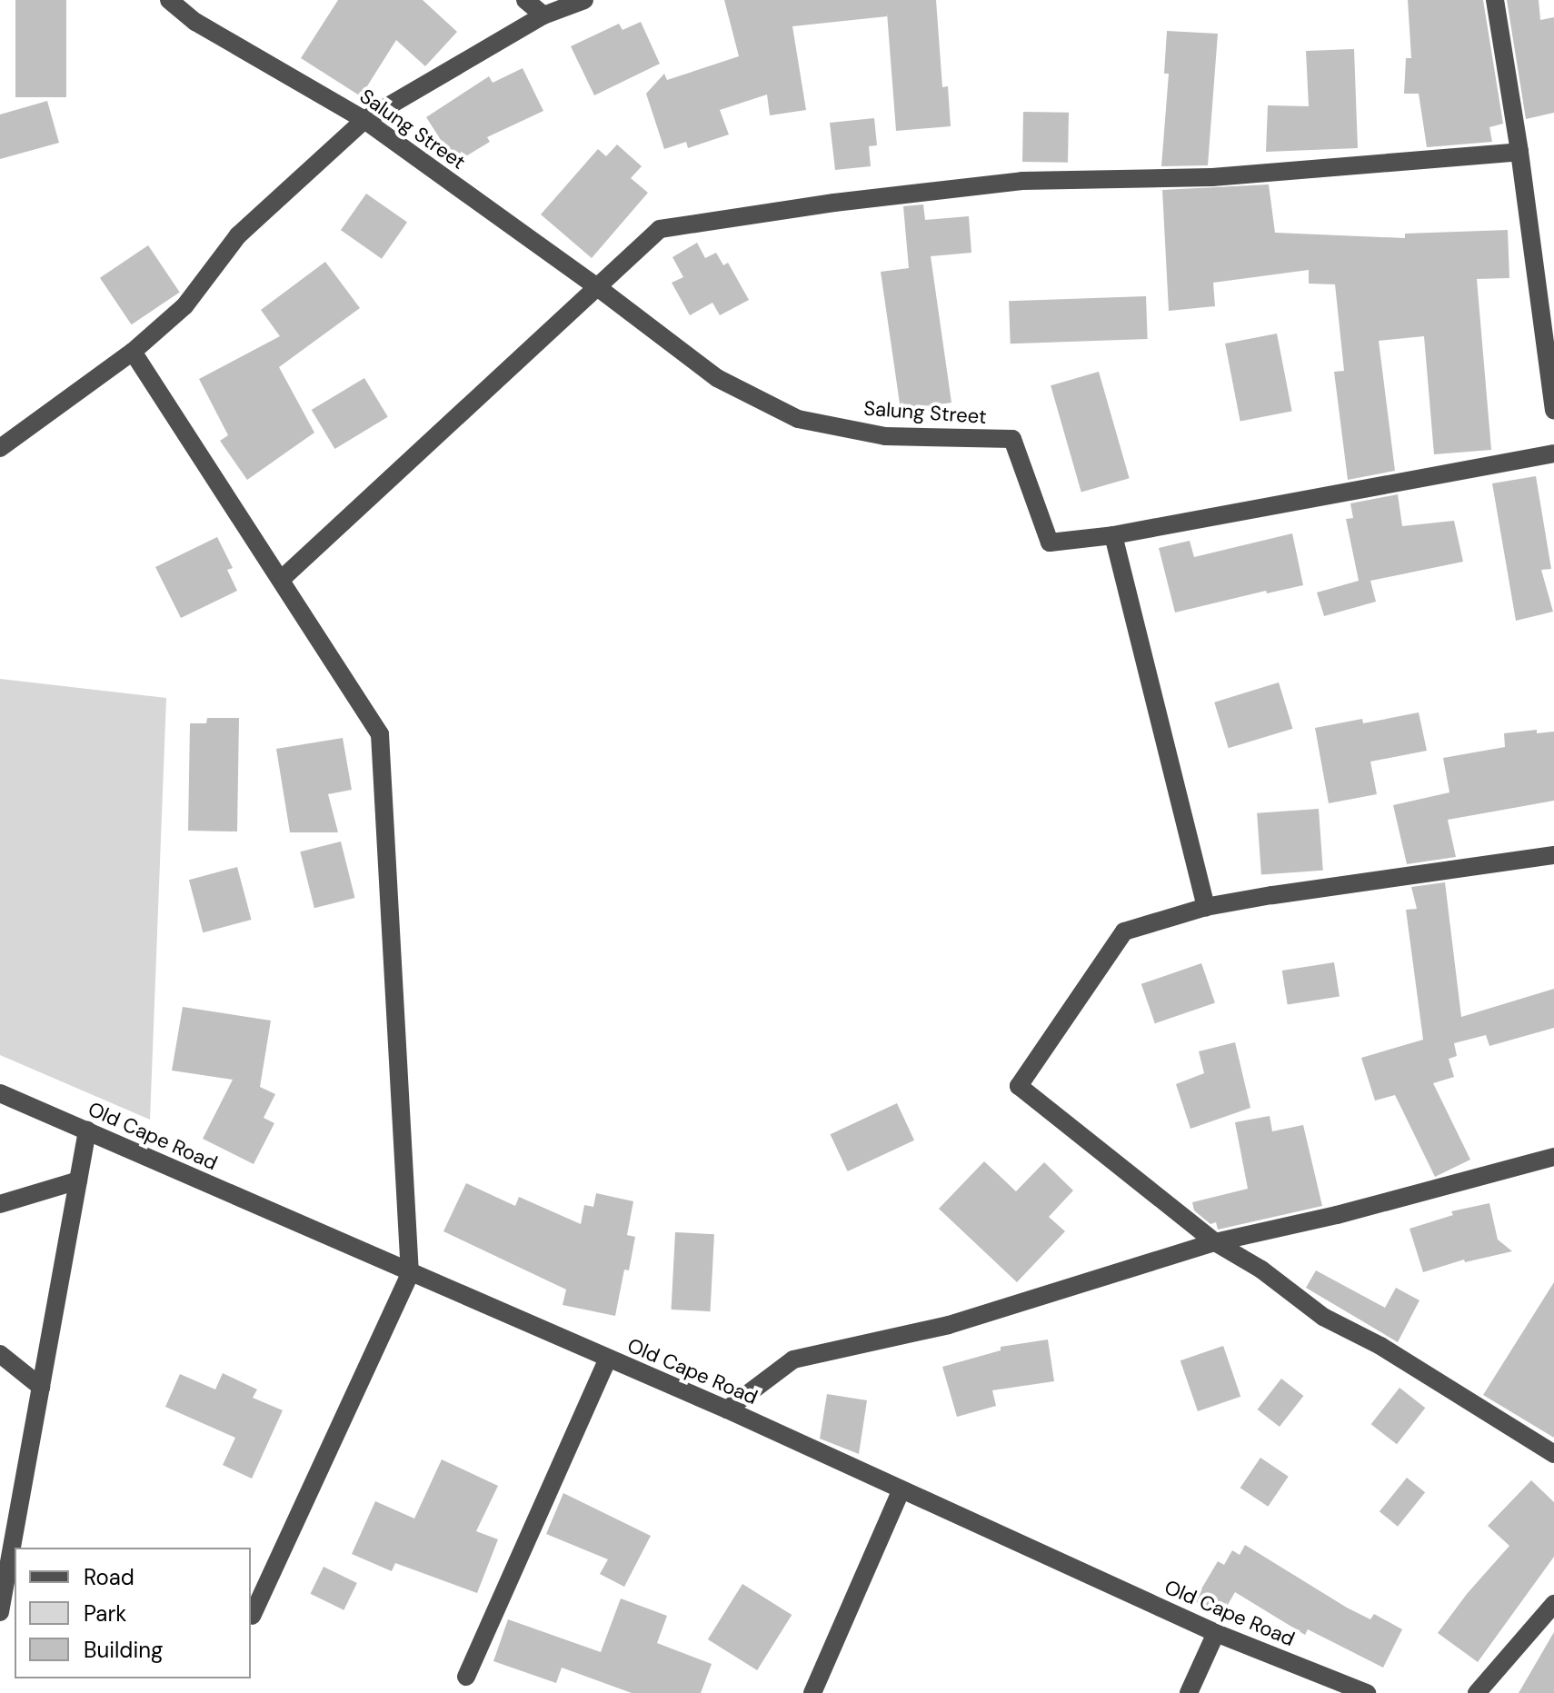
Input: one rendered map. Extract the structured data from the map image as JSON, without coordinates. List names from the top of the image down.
{
  "streets": {
    "street": ["Salung Street", "Old Cape Road"]
  },
  "legend": ["Road", "Park", "Building"]
}
